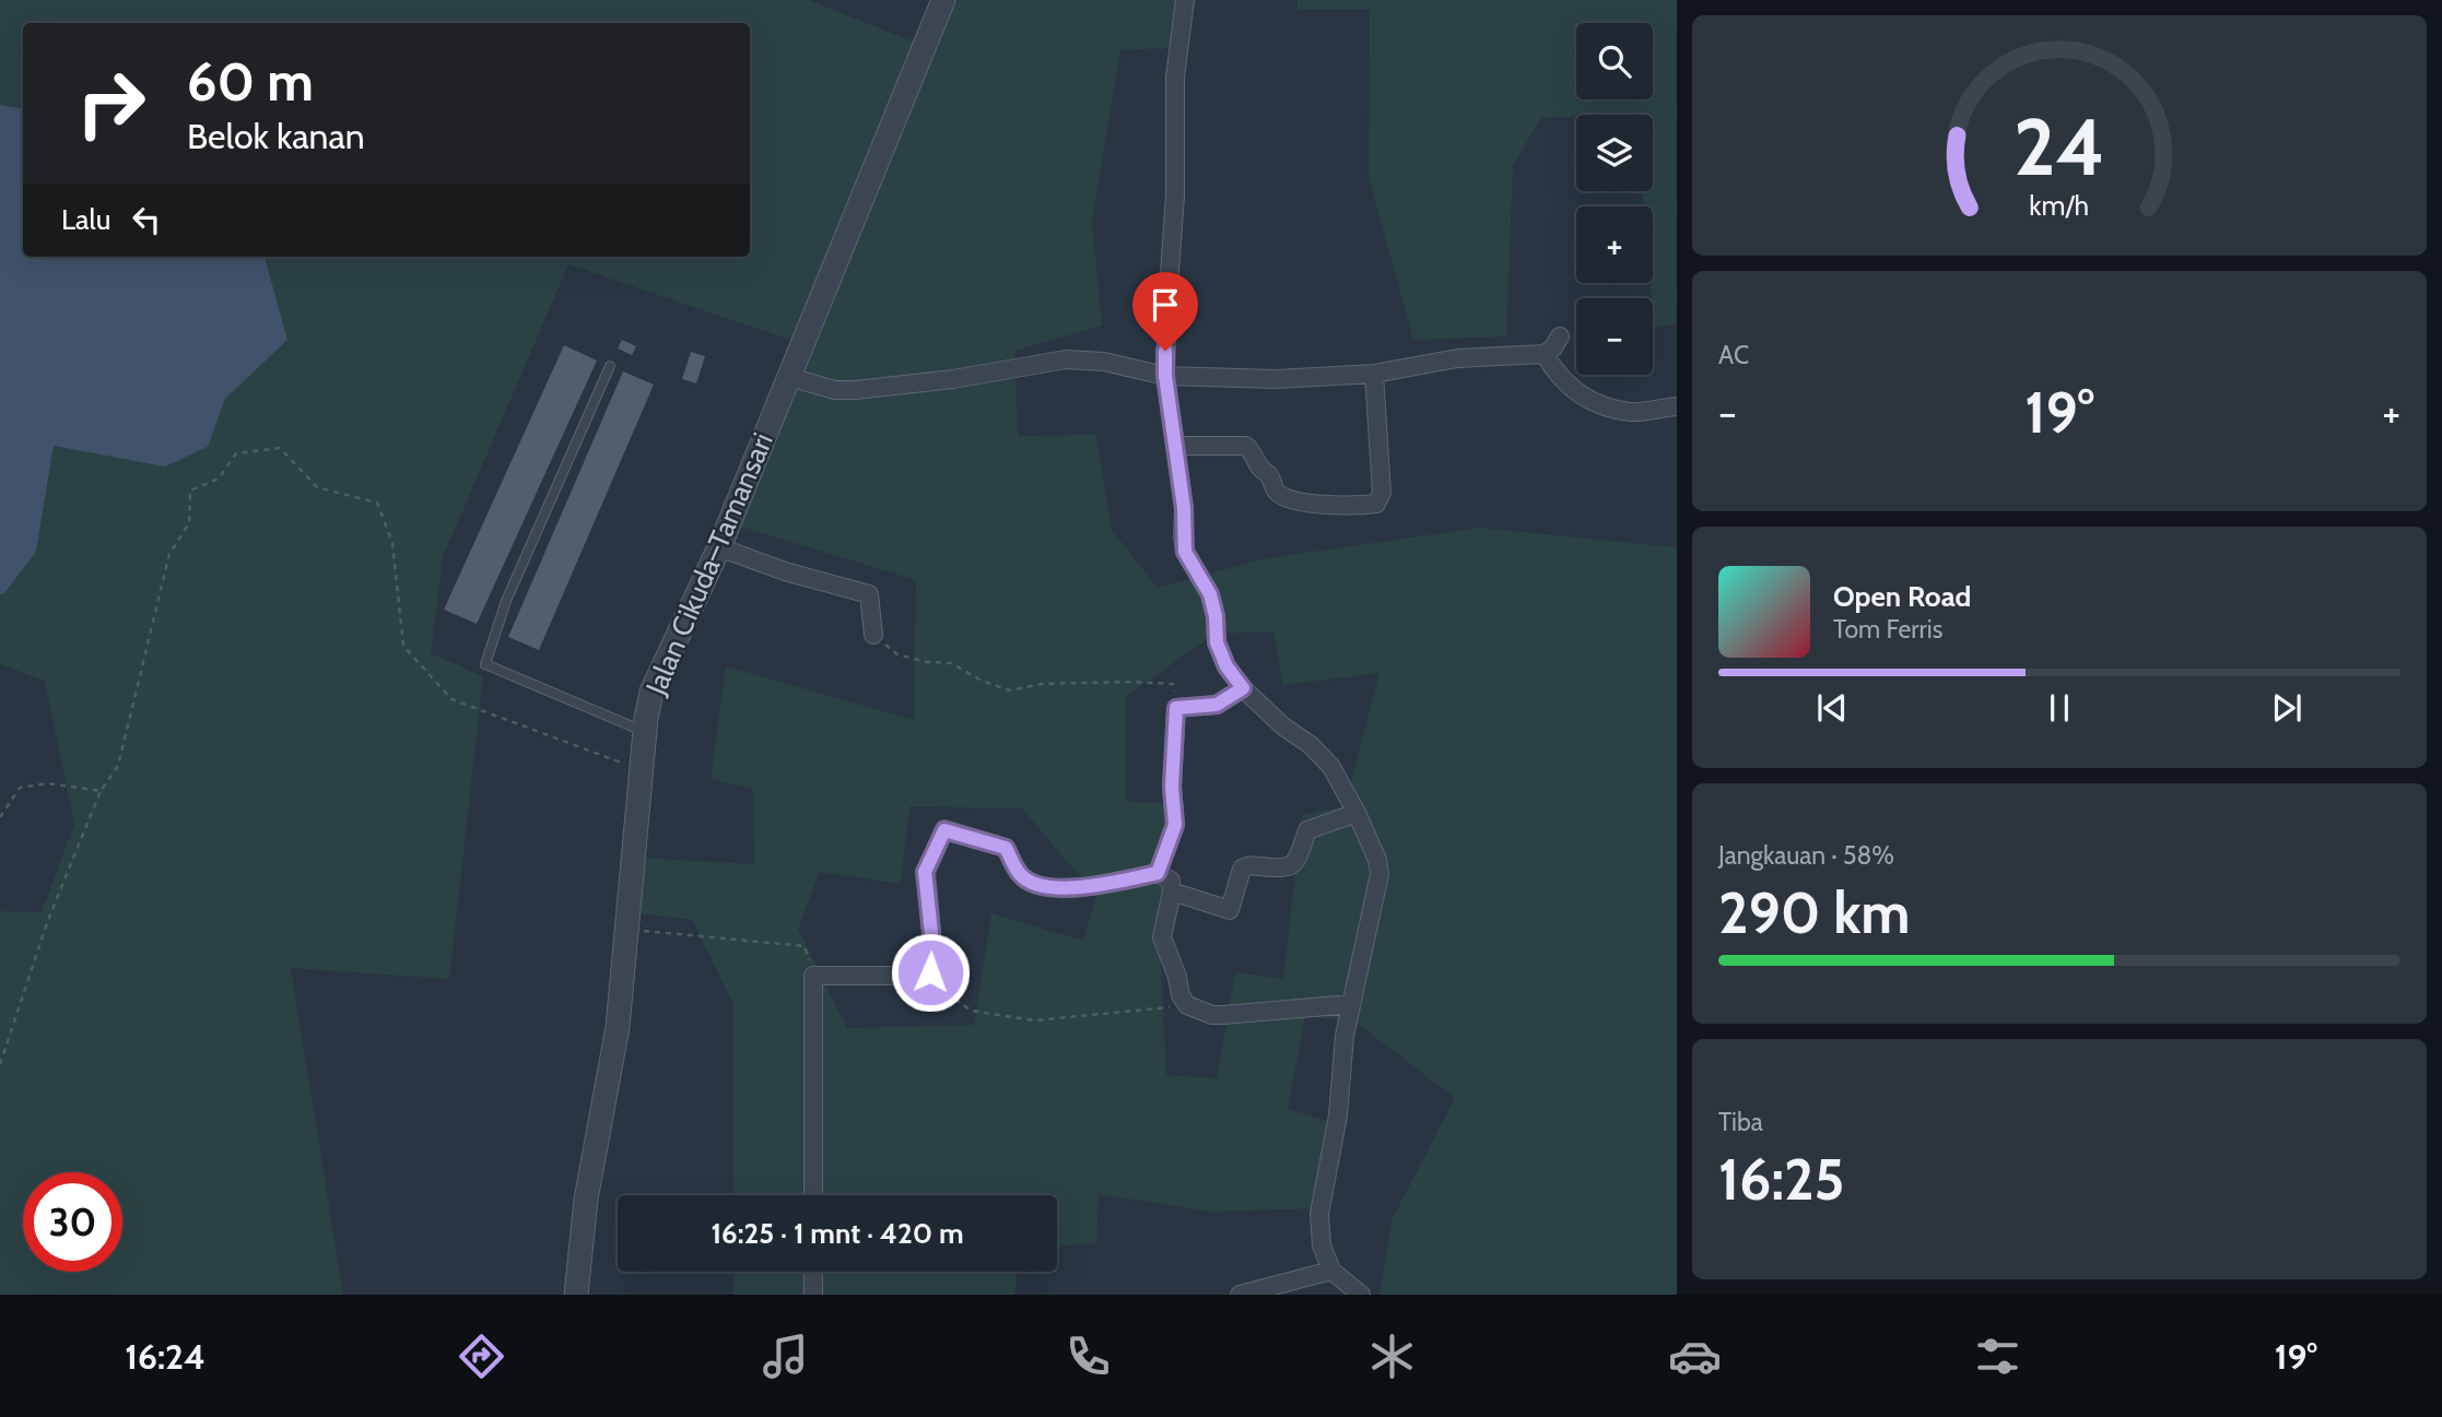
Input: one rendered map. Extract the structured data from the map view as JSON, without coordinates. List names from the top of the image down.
{
  "streets": {
    "street": ["Jalan Cikuda–Tamansari"]
  },
  "page": {
    "map_buttons": ["+", "−"],
    "turn": ["60 m", "Belok kanan"],
    "then": "Lalu",
    "tile": [
      "AC",
      ["Jangkauan · 58%", "290 km"],
      ["Tiba", "16:25"]
    ],
    "heat": ["−", "19°", "+"],
    "song": ["Open Road", "Tom Ferris"],
    "limit": "30",
    "trip": "16:25 · 1 mnt · 420 m",
    "tabs": ["16:24", "19°"],
    "gauge": ["24", "km/h"]
  }
}
